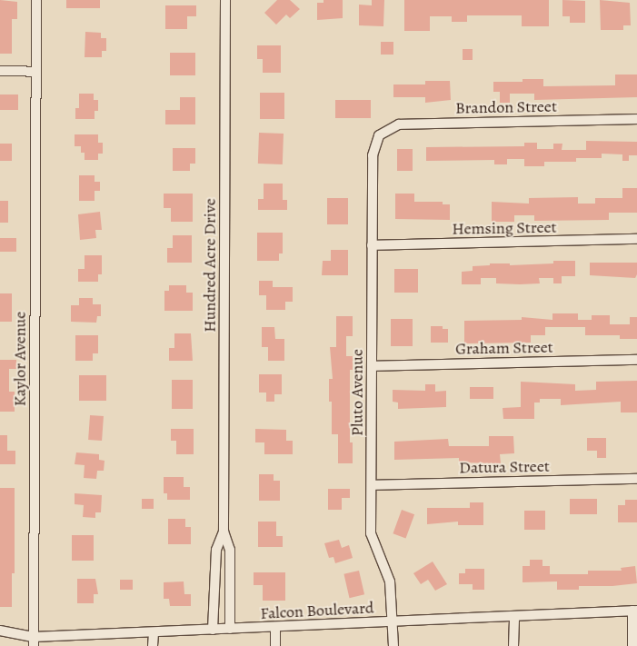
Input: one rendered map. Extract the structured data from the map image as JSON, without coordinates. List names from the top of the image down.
{
  "streets": {
    "street": [
      "Brandon Street",
      "Hemsing Street",
      "Hundred Acre Drive",
      "Graham Street",
      "Kaylor Avenue",
      "Pluto Avenue",
      "Datura Street",
      "Falcon Boulevard"
    ]
  },
  "crossings": [
    ["Brandon Street", "Pluto Avenue"],
    ["Hemsing Street", "Pluto Avenue"],
    ["Hundred Acre Drive", "Falcon Boulevard"],
    ["Graham Street", "Pluto Avenue"],
    ["Kaylor Avenue", "Falcon Boulevard"],
    ["Pluto Avenue", "Datura Street"],
    ["Pluto Avenue", "Falcon Boulevard"]
  ]
}
